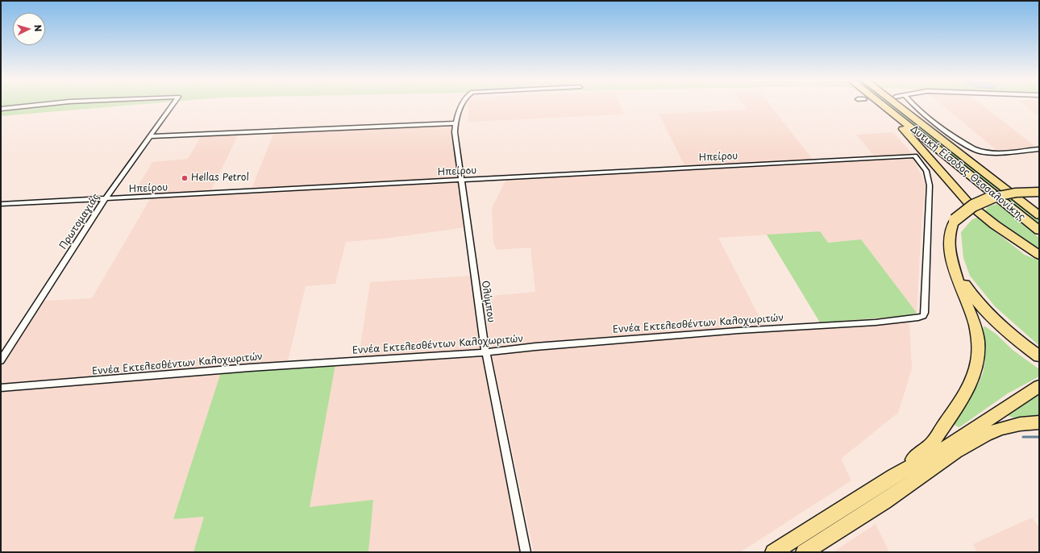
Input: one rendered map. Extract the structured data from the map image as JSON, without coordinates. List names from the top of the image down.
{
  "streets": {
    "highway": ["Δυτική Είσοδος Θεσσαλονίκης"],
    "street": [
      "Ηπείρου",
      "Πρωτομαγιάς",
      "Ολύμπου",
      "Εννέα Εκτελεσθέντων Καλοχωριτών"
    ]
  },
  "crossings": [
    ["Ηπείρου", "Πρωτομαγιάς"],
    ["Ηπείρου", "Ολύμπου"],
    ["Ηπείρου", "Εννέα Εκτελεσθέντων Καλοχωριτών"],
    ["Ολύμπου", "Εννέα Εκτελεσθέντων Καλοχωριτών"]
  ],
  "places": ["Hellas Petrol"],
  "north": "right"
}
